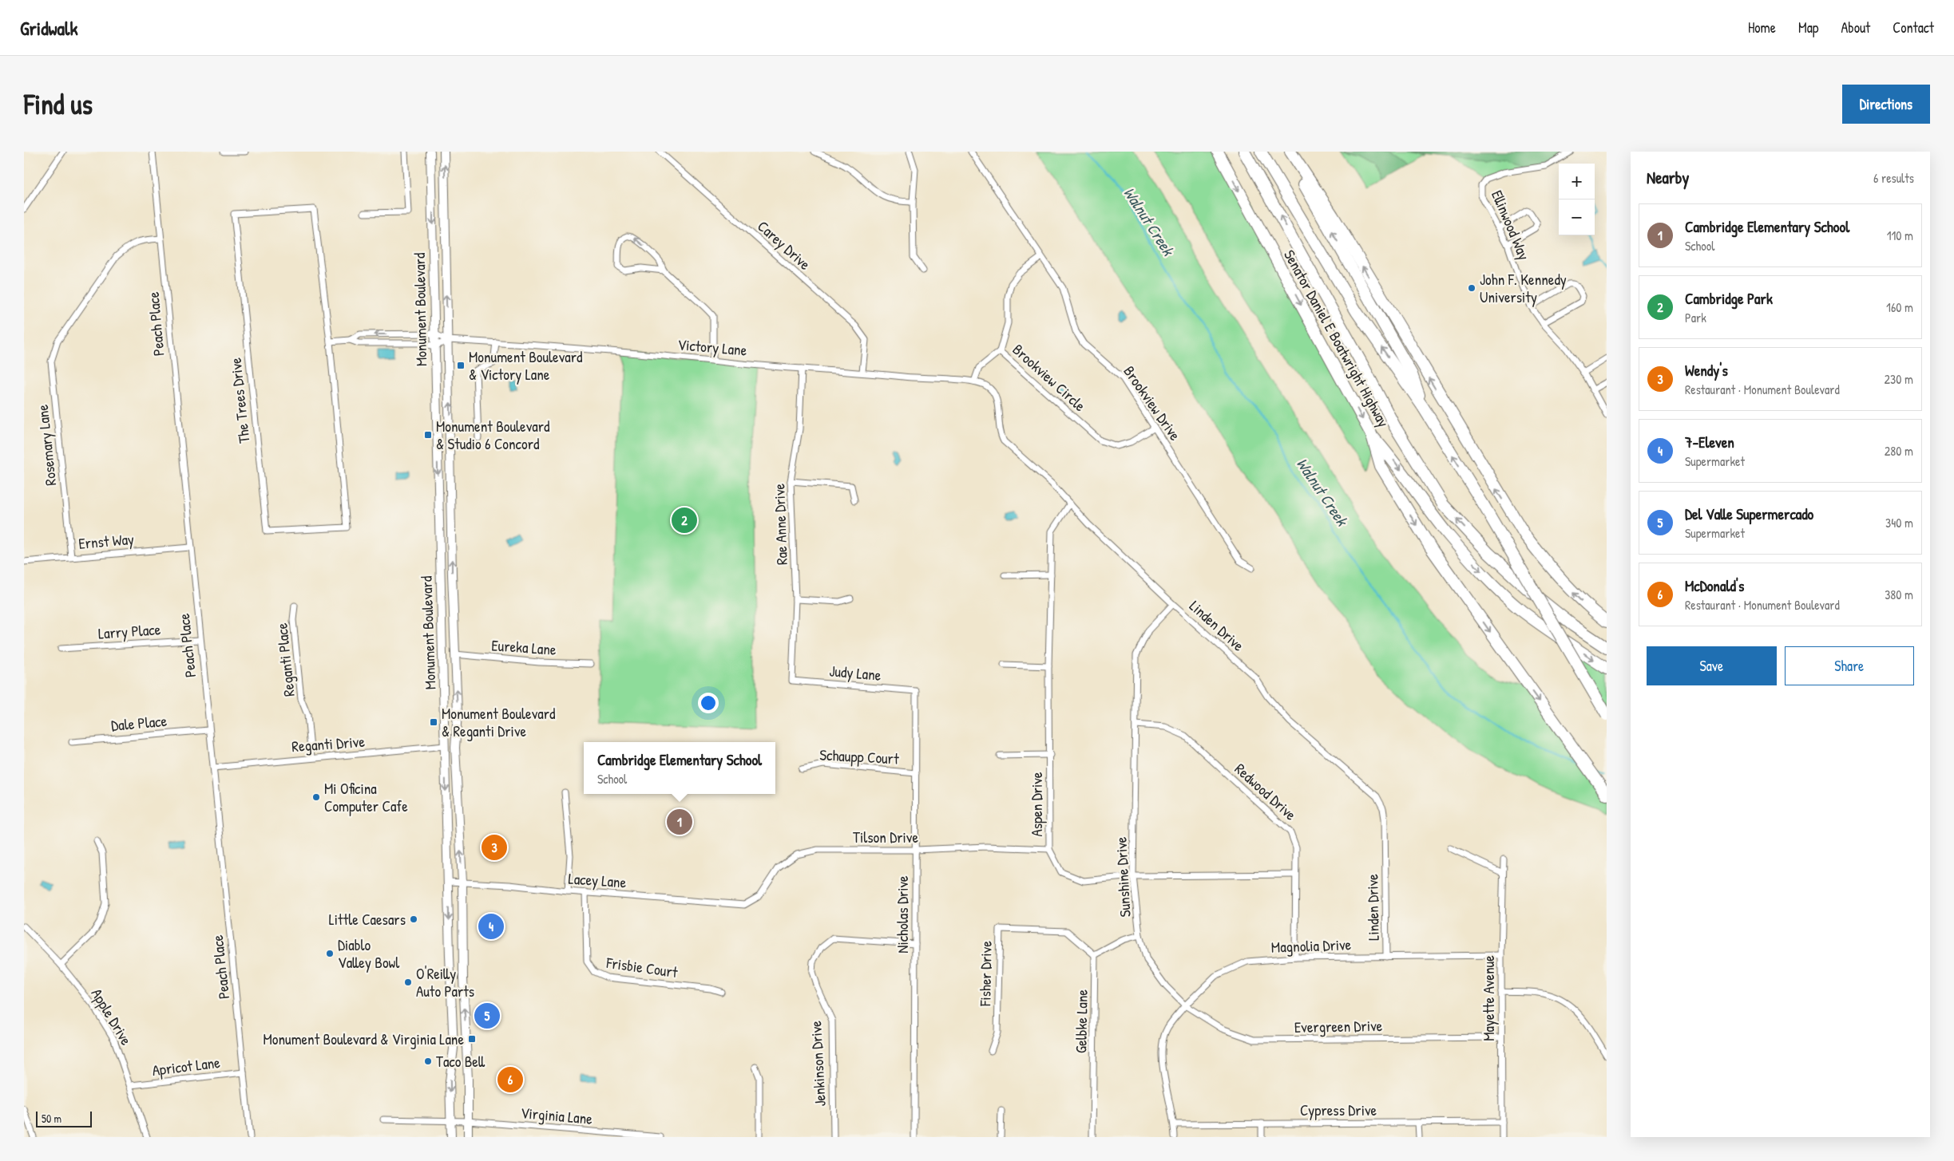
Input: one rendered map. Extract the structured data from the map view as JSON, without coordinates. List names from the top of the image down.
{
  "streets": {
    "highway": ["Senator Daniel E Boatwright Highway"],
    "main road": ["Monument Boulevard"],
    "street": [
      "Ellinwood Way",
      "Carey Drive",
      "Peach Place",
      "Victory Lane",
      "Brookview Circle",
      "The Trees Drive",
      "Brookview Drive",
      "Rosemary Lane",
      "Rae Anne Drive",
      "Ernst Way",
      "Linden Drive",
      "Larry Place",
      "Eureka Lane",
      "Reganti Place",
      "Judy Lane",
      "Dale Place",
      "Reganti Drive",
      "Schaupp Court",
      "Redwood Drive",
      "Aspen Drive",
      "Tilson Drive",
      "Sunshine Drive",
      "Lacey Lane",
      "Nicholas Drive",
      "Magnolia Drive",
      "Frisbie Court",
      "Fisher Drive",
      "Mayette Avenue",
      "Apple Drive",
      "Gelbke Lane",
      "Evergreen Drive",
      "Jenkinson Drive",
      "Apricot Lane",
      "Cypress Drive",
      "Virginia Lane"
    ]
  },
  "crossings": [
    ["Carey Drive", "Victory Lane"],
    ["Monument Boulevard", "Victory Lane"],
    ["Monument Boulevard", "Eureka Lane"],
    ["Monument Boulevard", "Reganti Drive"],
    ["Monument Boulevard", "Lacey Lane"],
    ["Monument Boulevard", "Virginia Lane"],
    ["Peach Place", "Rosemary Lane"],
    ["Peach Place", "Ernst Way"],
    ["Peach Place", "Larry Place"],
    ["Peach Place", "Dale Place"],
    ["Peach Place", "Reganti Drive"],
    ["Peach Place", "Apricot Lane"],
    ["Victory Lane", "Rae Anne Drive"],
    ["Victory Lane", "Linden Drive"],
    ["Brookview Circle", "Brookview Drive"],
    ["Rosemary Lane", "Ernst Way"],
    ["Rae Anne Drive", "Judy Lane"],
    ["Linden Drive", "Aspen Drive"],
    ["Linden Drive", "Sunshine Drive"],
    ["Linden Drive", "Magnolia Drive"],
    ["Reganti Place", "Reganti Drive"],
    ["Judy Lane", "Nicholas Drive"],
    ["Schaupp Court", "Nicholas Drive"],
    ["Redwood Drive", "Aspen Drive"],
    ["Redwood Drive", "Sunshine Drive"],
    ["Redwood Drive", "Magnolia Drive"],
    ["Aspen Drive", "Tilson Drive"],
    ["Aspen Drive", "Sunshine Drive"],
    ["Tilson Drive", "Lacey Lane"],
    ["Tilson Drive", "Nicholas Drive"],
    ["Sunshine Drive", "Magnolia Drive"],
    ["Sunshine Drive", "Evergreen Drive"],
    ["Lacey Lane", "Frisbie Court"],
    ["Nicholas Drive", "Jenkinson Drive"],
    ["Magnolia Drive", "Mayette Avenue"],
    ["Magnolia Drive", "Evergreen Drive"],
    ["Fisher Drive", "Gelbke Lane"],
    ["Mayette Avenue", "Evergreen Drive"],
    ["Mayette Avenue", "Cypress Drive"],
    ["Apple Drive", "Apricot Lane"]
  ],
  "water": ["Walnut Creek"],
  "places": {
    "other": [
      "John F. Kennedy University",
      "Mi Oficina Computer Cafe",
      "Little Caesars",
      "Diablo Valley Bowl",
      "O'Reilly Auto Parts",
      "Taco Bell"
    ],
    "transit": [
      "Monument Boulevard & Victory Lane",
      "Monument Boulevard & Studio 6 Concord",
      "Monument Boulevard & Reganti Drive",
      "Monument Boulevard & Virginia Lane"
    ]
  },
  "scale_bar": "50 m",
  "page": {
    "header": "Gridwalk",
    "nav": [
      "Home",
      "Map",
      "About",
      "Contact"
    ],
    "buttons": [
      "Directions",
      ["Save", "Share"]
    ],
    "title": "Find us",
    "heading": ["Nearby", "6 results"],
    "map_buttons": ["+", "−"],
    "list": [
      {
        "mark": "1",
        "name": "Cambridge Elementary School",
        "note": "School",
        "value": "110 m"
      },
      {
        "mark": "2",
        "name": "Cambridge Park",
        "note": "Park",
        "value": "160 m"
      },
      {
        "mark": "3",
        "name": "Wendy's",
        "note": "Restaurant · Monument Boulevard",
        "value": "230 m"
      },
      {
        "mark": "4",
        "name": "7-Eleven",
        "note": "Supermarket",
        "value": "280 m"
      },
      {
        "mark": "5",
        "name": "Del Valle Supermercado",
        "note": "Supermarket",
        "value": "340 m"
      },
      {
        "mark": "6",
        "name": "McDonald's",
        "note": "Restaurant · Monument Boulevard",
        "value": "380 m"
      }
    ],
    "pins": [
      "2",
      "1",
      "3",
      "4",
      "5",
      "6"
    ],
    "popup": ["Cambridge Elementary School", "School"],
    "scale": "50 m"
  }
}
